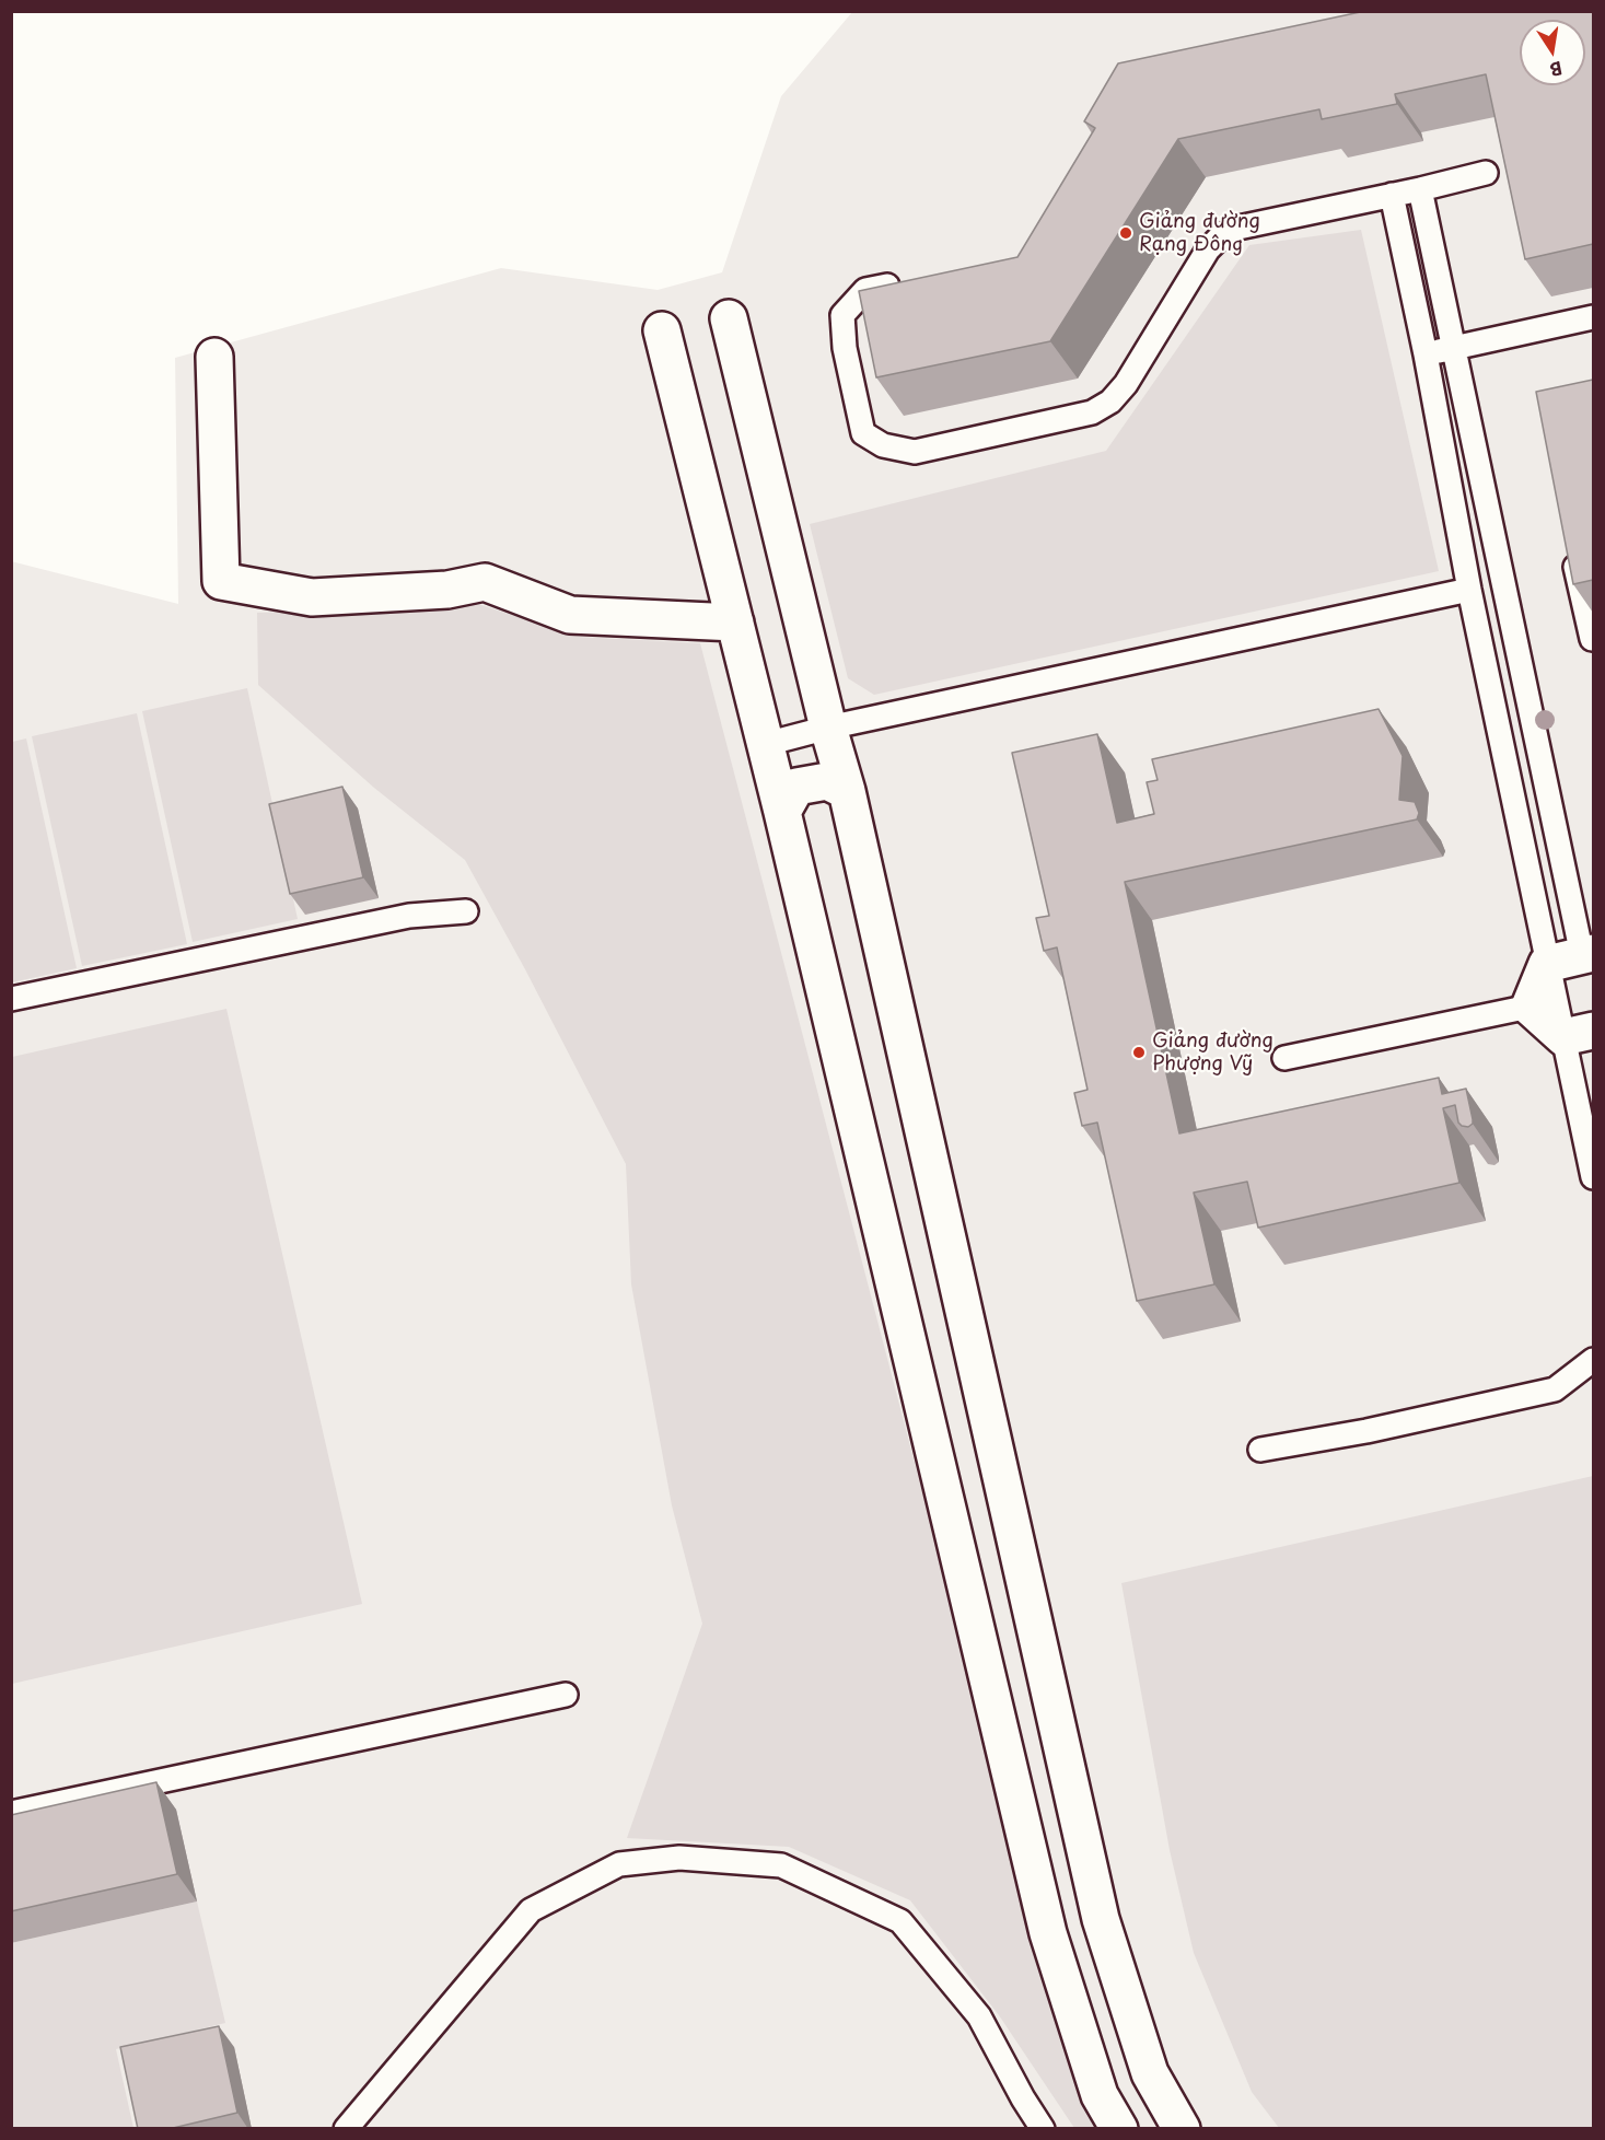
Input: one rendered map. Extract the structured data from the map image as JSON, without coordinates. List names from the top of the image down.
{
  "places": ["Giảng đường Rạng Đông", "Giảng đường Phượng Vỹ"],
  "north": "bottom"
}
